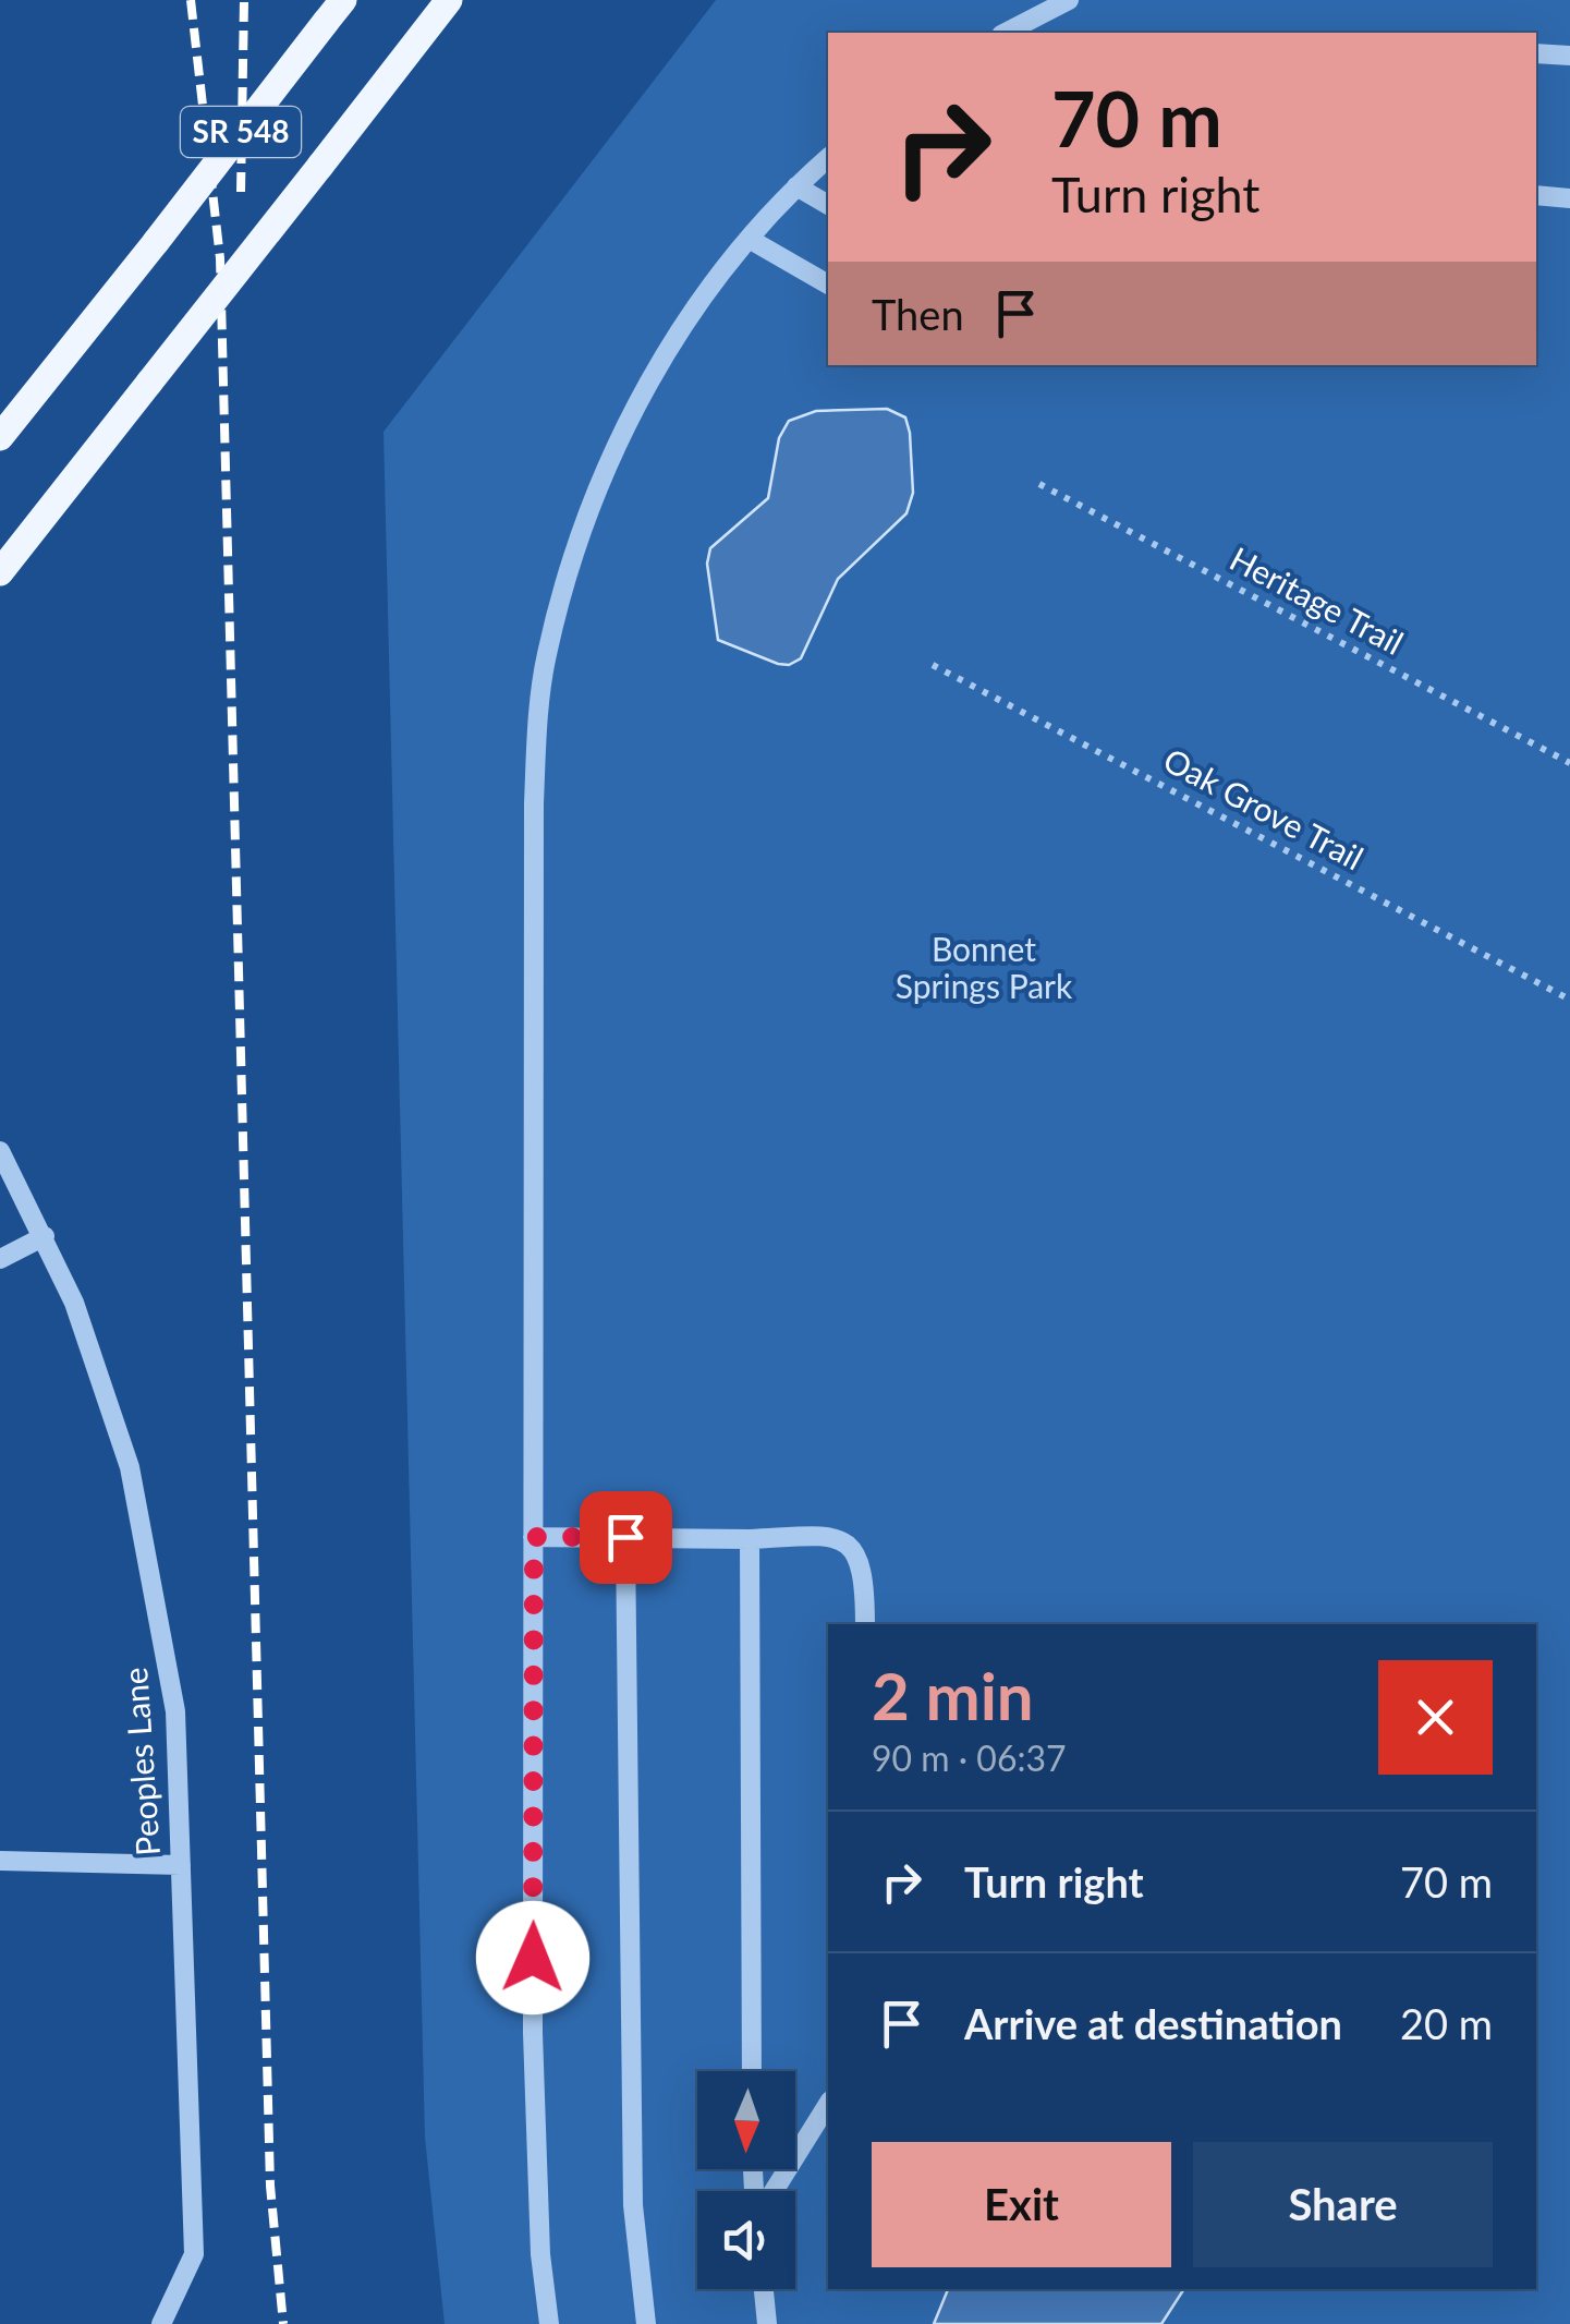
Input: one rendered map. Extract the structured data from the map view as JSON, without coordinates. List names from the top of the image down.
{
  "streets": {
    "main road": ["SR 548"],
    "street": ["Peoples Lane"],
    "path": ["Heritage Trail", "Oak Grove Trail"]
  },
  "parks": ["Bonnet Springs Park"],
  "north": "bottom",
  "page": {
    "turn": ["70 m", "Turn right"],
    "then": "Then",
    "heading": ["2 min", "90 m · 06:37"],
    "list": [
      {
        "name": "Turn right",
        "value": "70 m"
      },
      {
        "name": "Arrive at destination",
        "value": "20 m"
      }
    ],
    "buttons": ["Exit", "Share"]
  }
}
